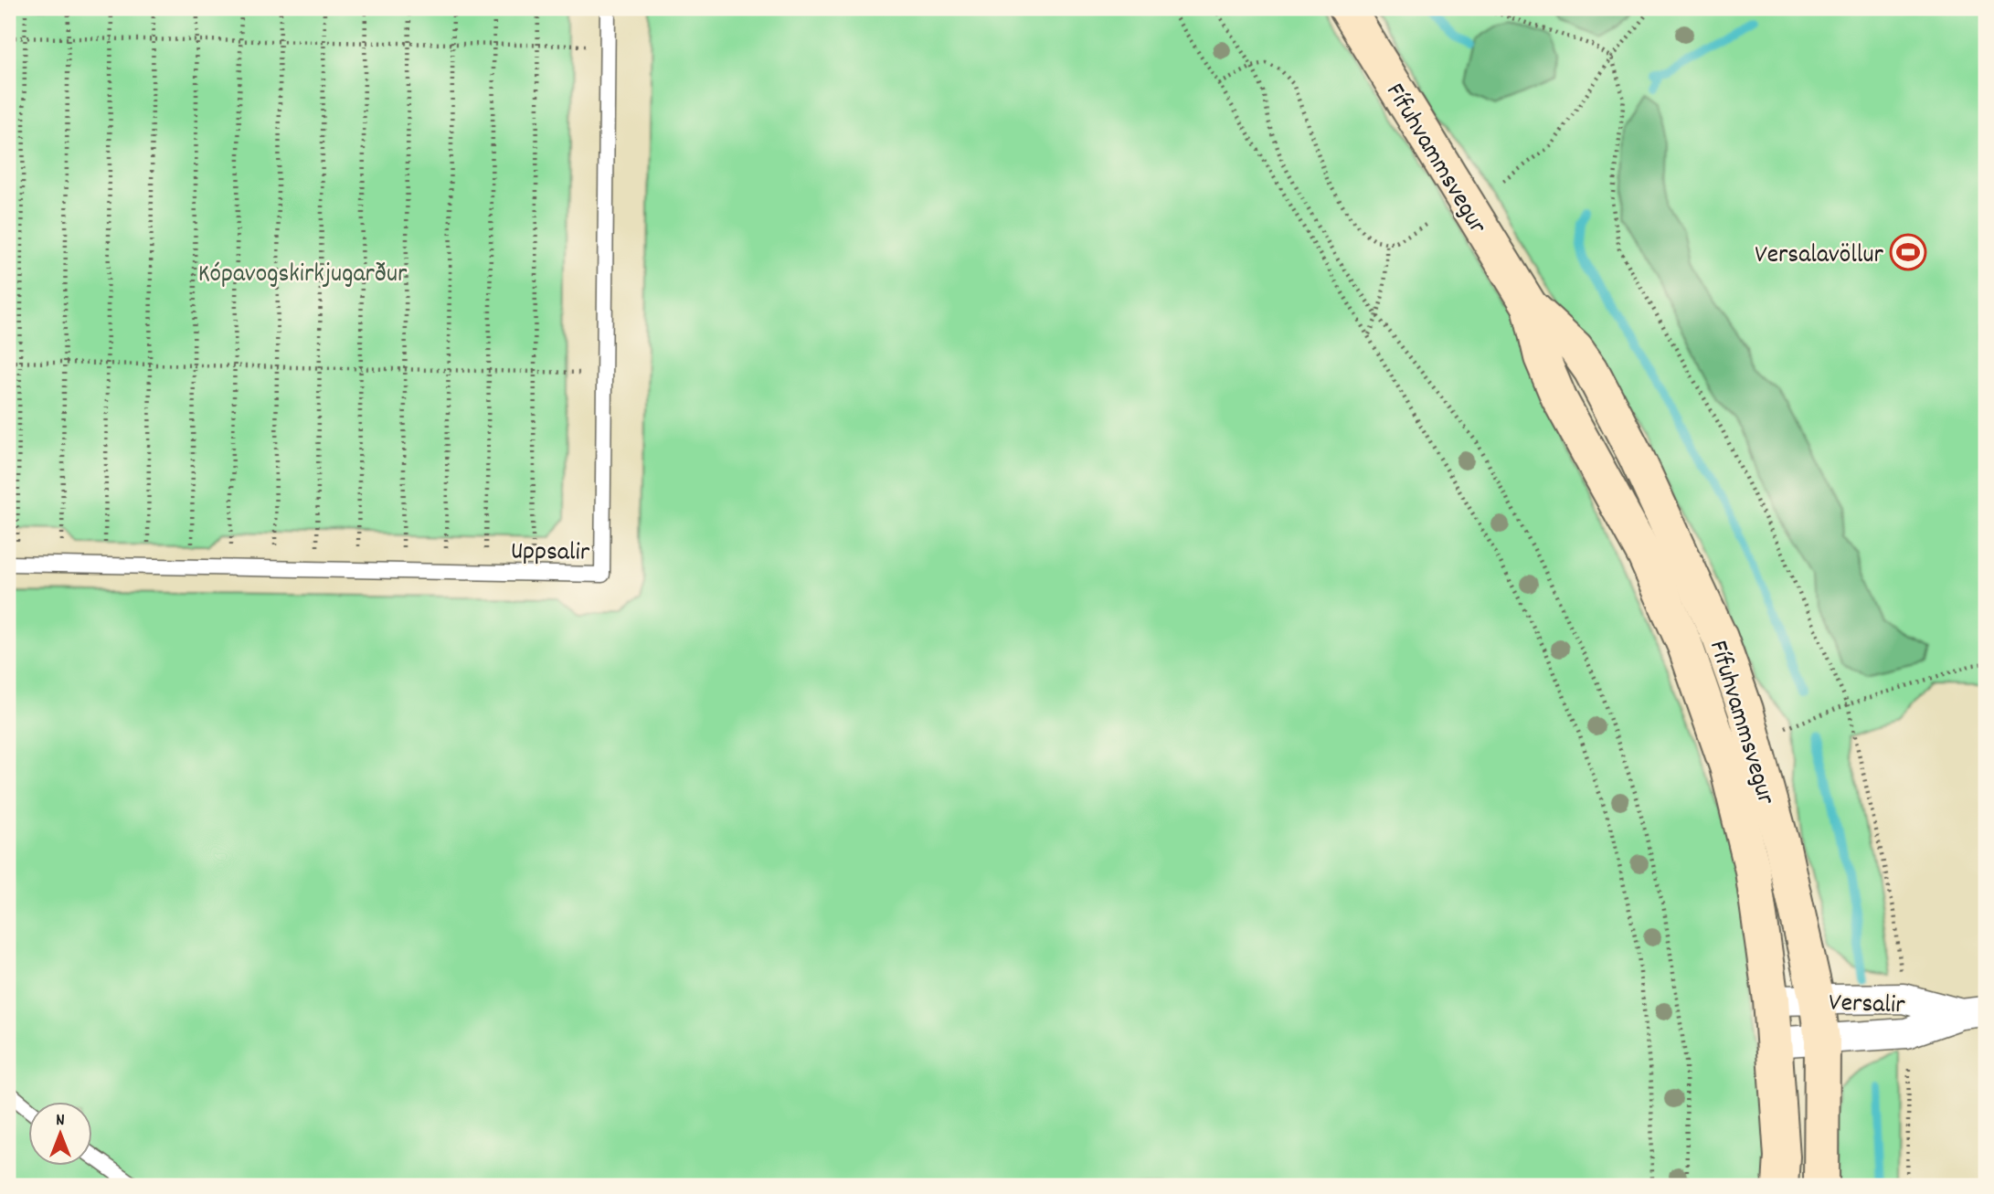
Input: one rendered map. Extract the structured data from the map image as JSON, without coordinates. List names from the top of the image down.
{
  "streets": {
    "main road": ["Fífuhvammsvegur"],
    "street": ["Versalir"],
    "lane": ["Uppsalir"]
  },
  "crossings": [
    ["Fífuhvammsvegur", "Versalir"]
  ],
  "parks": ["Kópavogskirkjugarður"],
  "places": {
    "sports": ["Versalavöllur"]
  },
  "north": "top"
}
